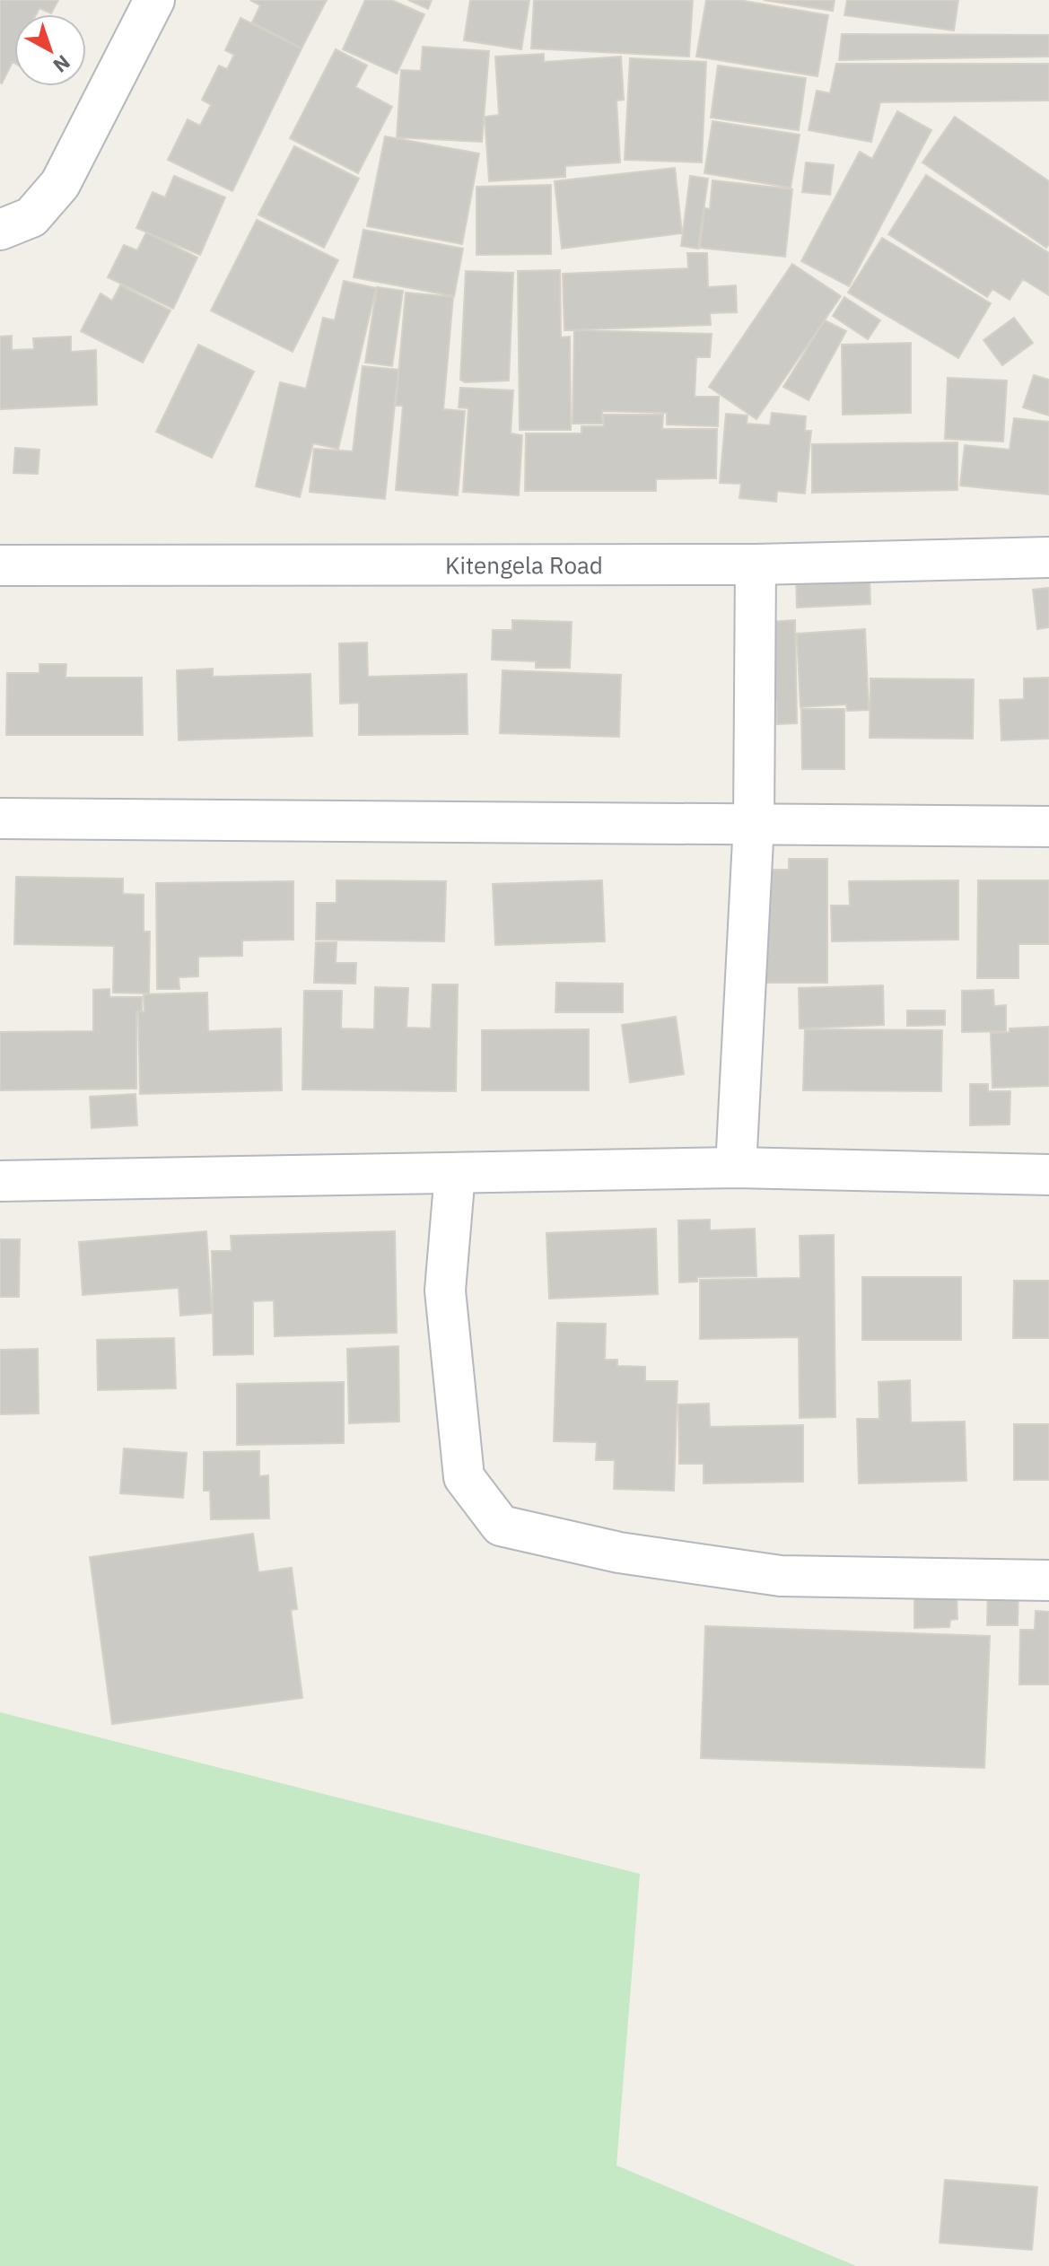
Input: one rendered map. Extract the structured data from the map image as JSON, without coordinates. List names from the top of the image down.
{
  "streets": {
    "street": ["Kitengela Road"]
  },
  "north": "bottom right"
}
